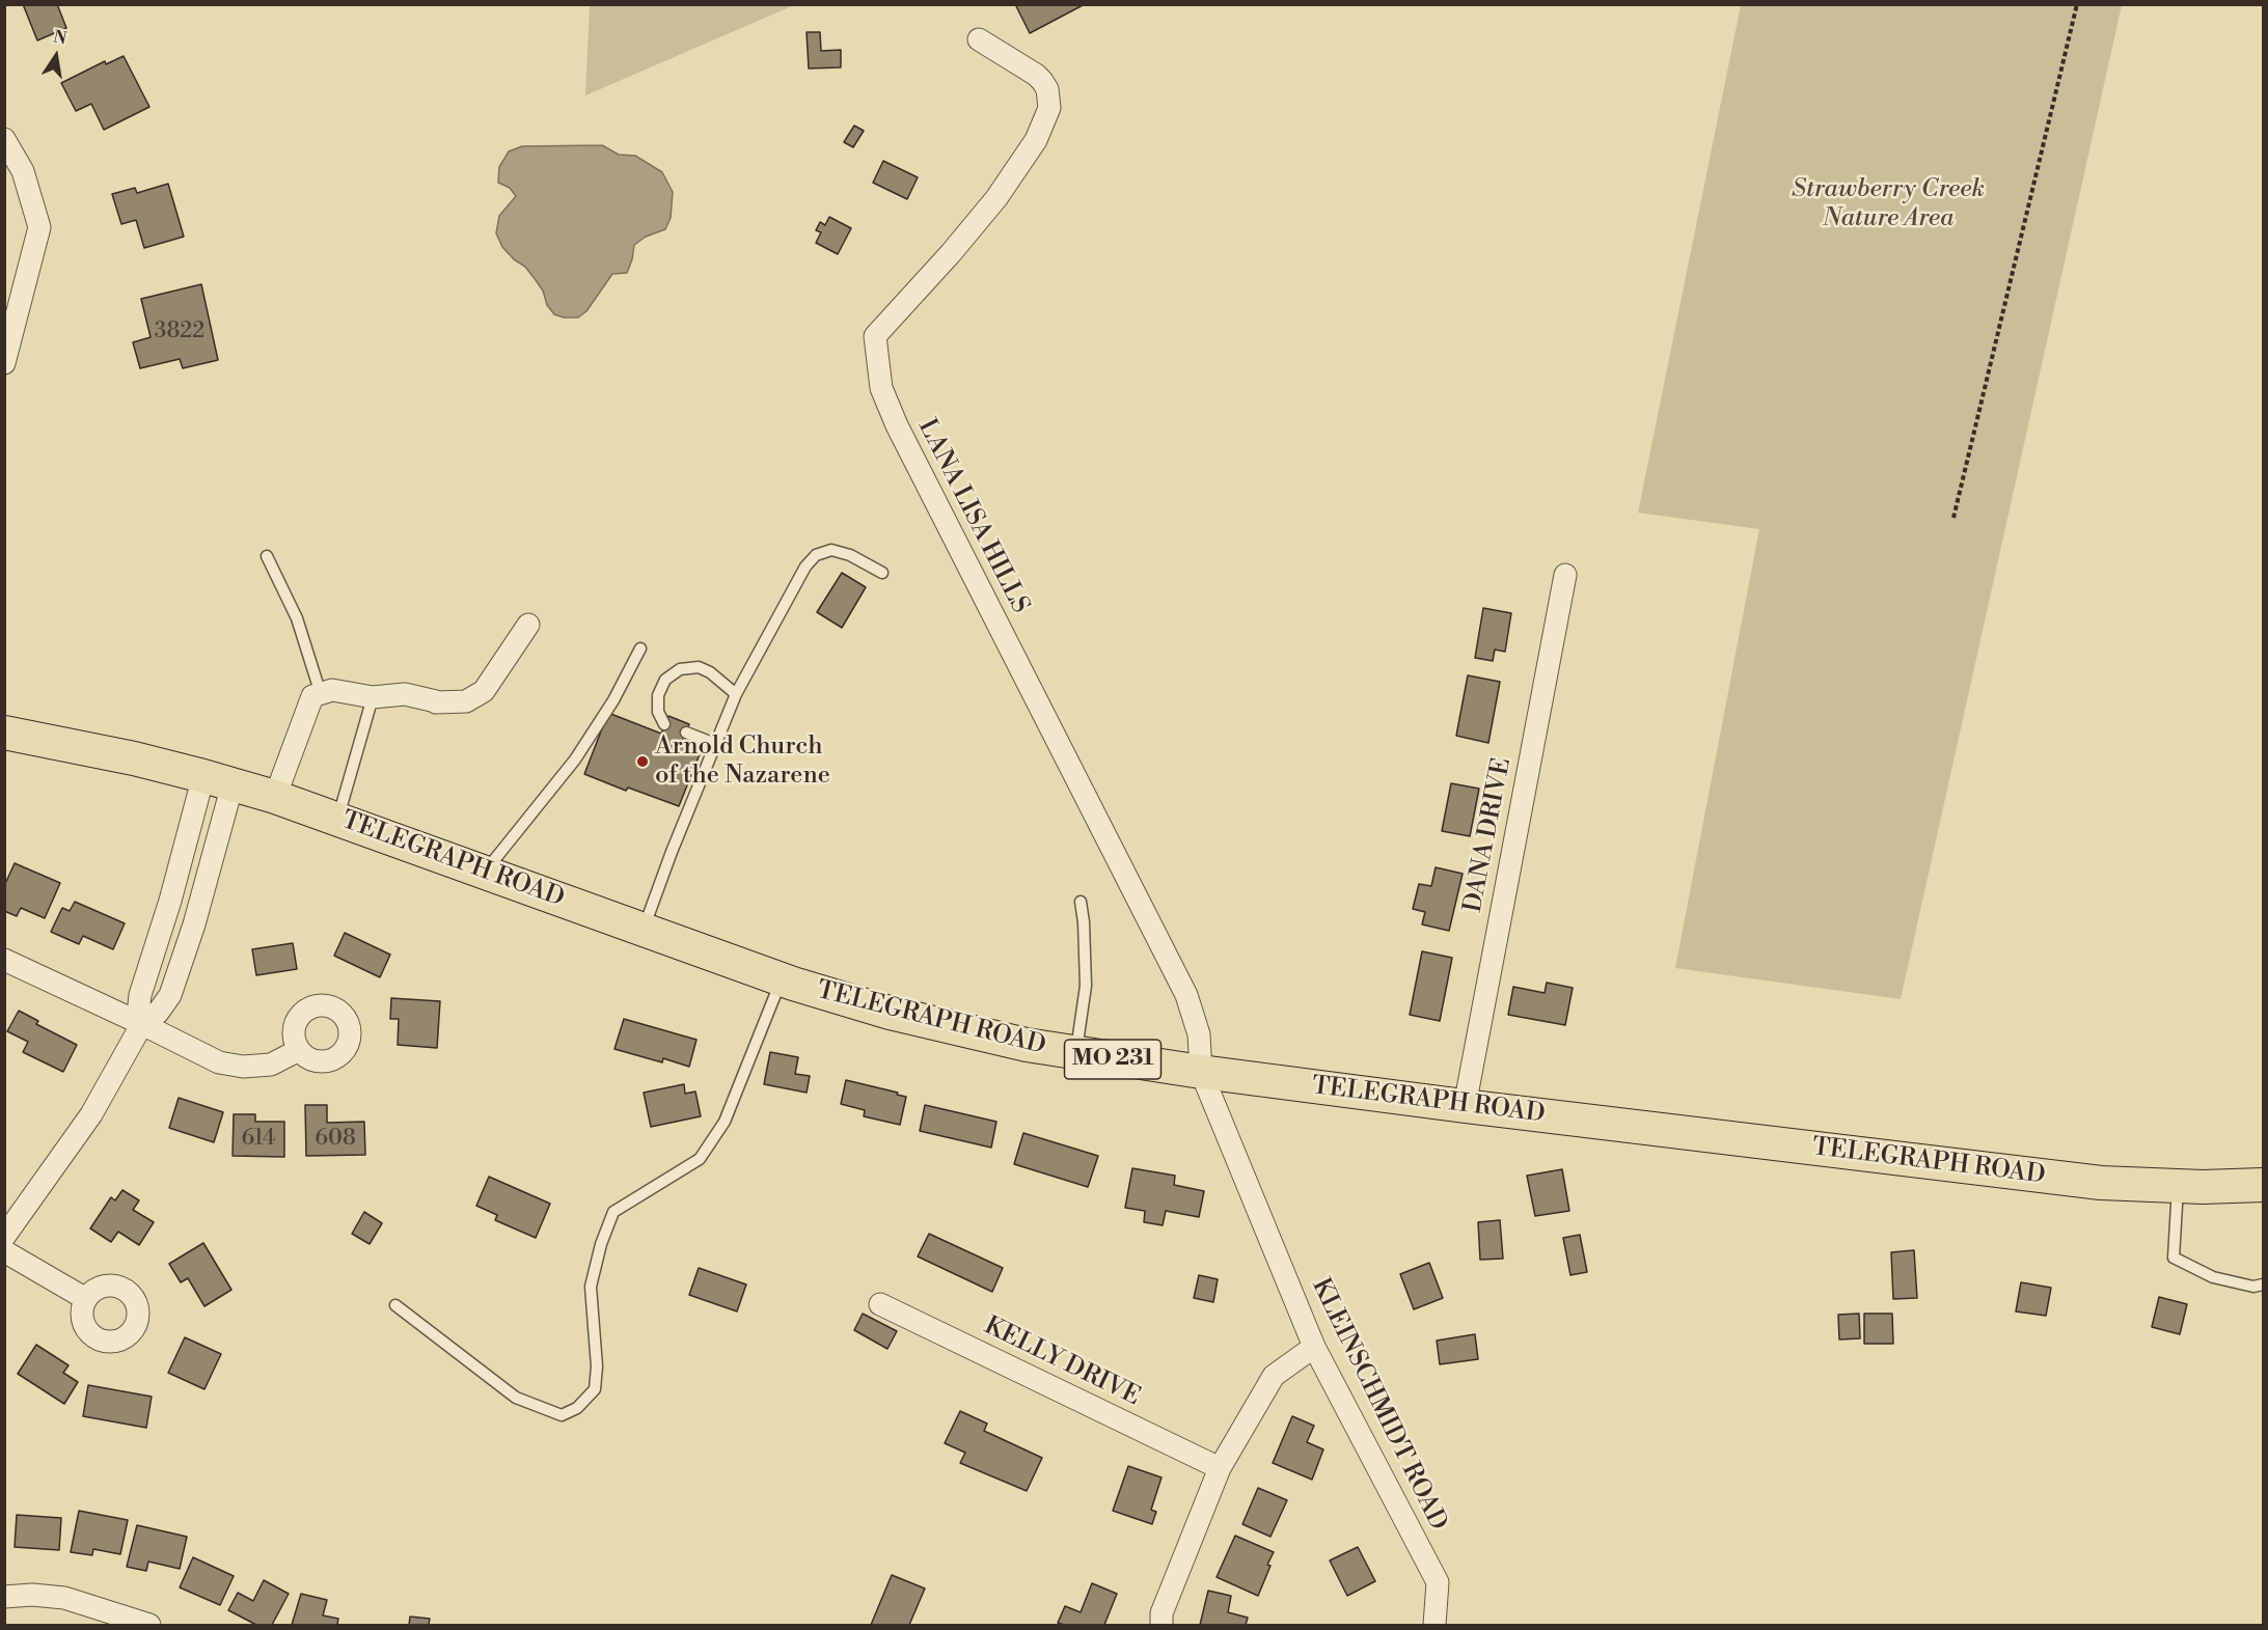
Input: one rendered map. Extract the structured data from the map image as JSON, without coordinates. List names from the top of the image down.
{
  "streets": {
    "main road": ["TELEGRAPH ROAD", "MO 231"],
    "street": [
      "LANA LISA HILLS",
      "DANA DRIVE",
      "KELLY DRIVE",
      "KLEINSCHMIDT ROAD"
    ]
  },
  "crossings": [
    ["LANA LISA HILLS", "TELEGRAPH ROAD"],
    ["LANA LISA HILLS", "KLEINSCHMIDT ROAD"],
    ["DANA DRIVE", "TELEGRAPH ROAD"],
    ["TELEGRAPH ROAD", "KLEINSCHMIDT ROAD"]
  ],
  "parks": ["Strawberry Creek Nature Area"],
  "places": ["Arnold Church of the Nazarene"],
  "house_numbers": ["3822", "614", "608"],
  "north": "top"
}
